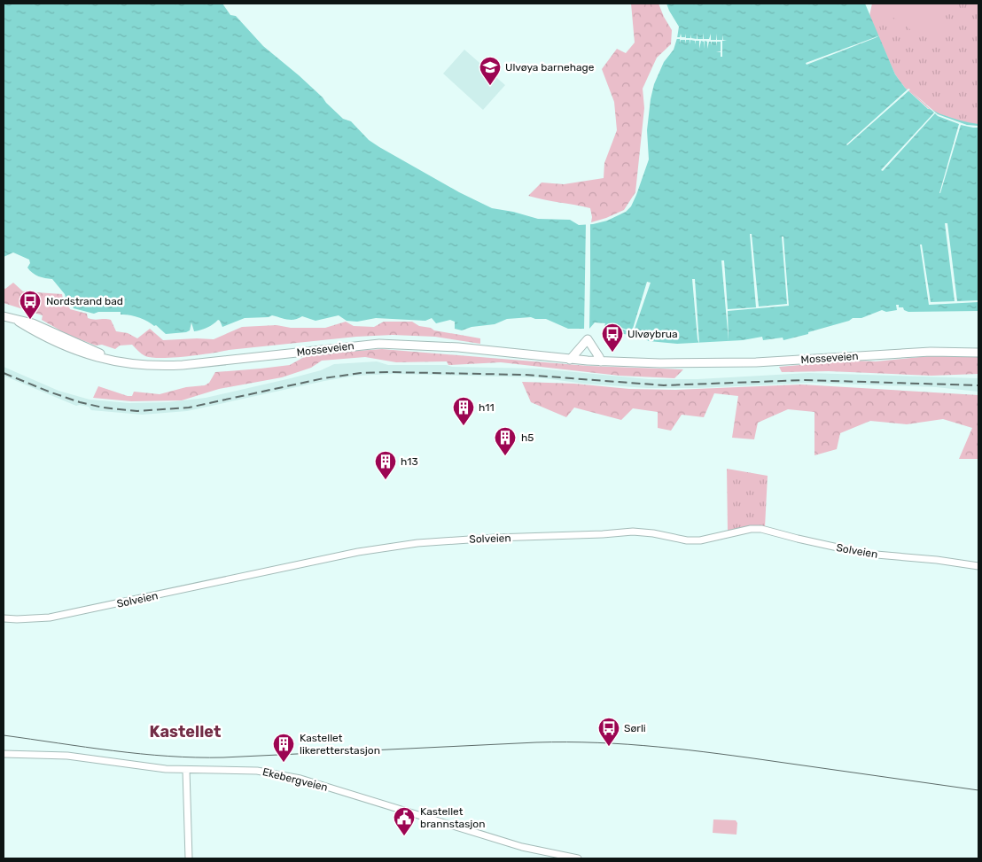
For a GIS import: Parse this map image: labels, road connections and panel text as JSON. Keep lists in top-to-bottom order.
{
  "streets": {
    "highway": ["Mosseveien"],
    "street": ["Solveien", "Ekebergveien"]
  },
  "districts": ["Kastellet"],
  "places": {
    "school or university": ["Ulvøya barnehage"],
    "bus stop": ["Nordstrand bad", "Ulvøybrua", "Sørli"],
    "building": [
      "h11",
      "h5",
      "h13",
      "Kastellet likeretterstasjon"
    ],
    "public building": ["Kastellet brannstasjon"]
  }
}
